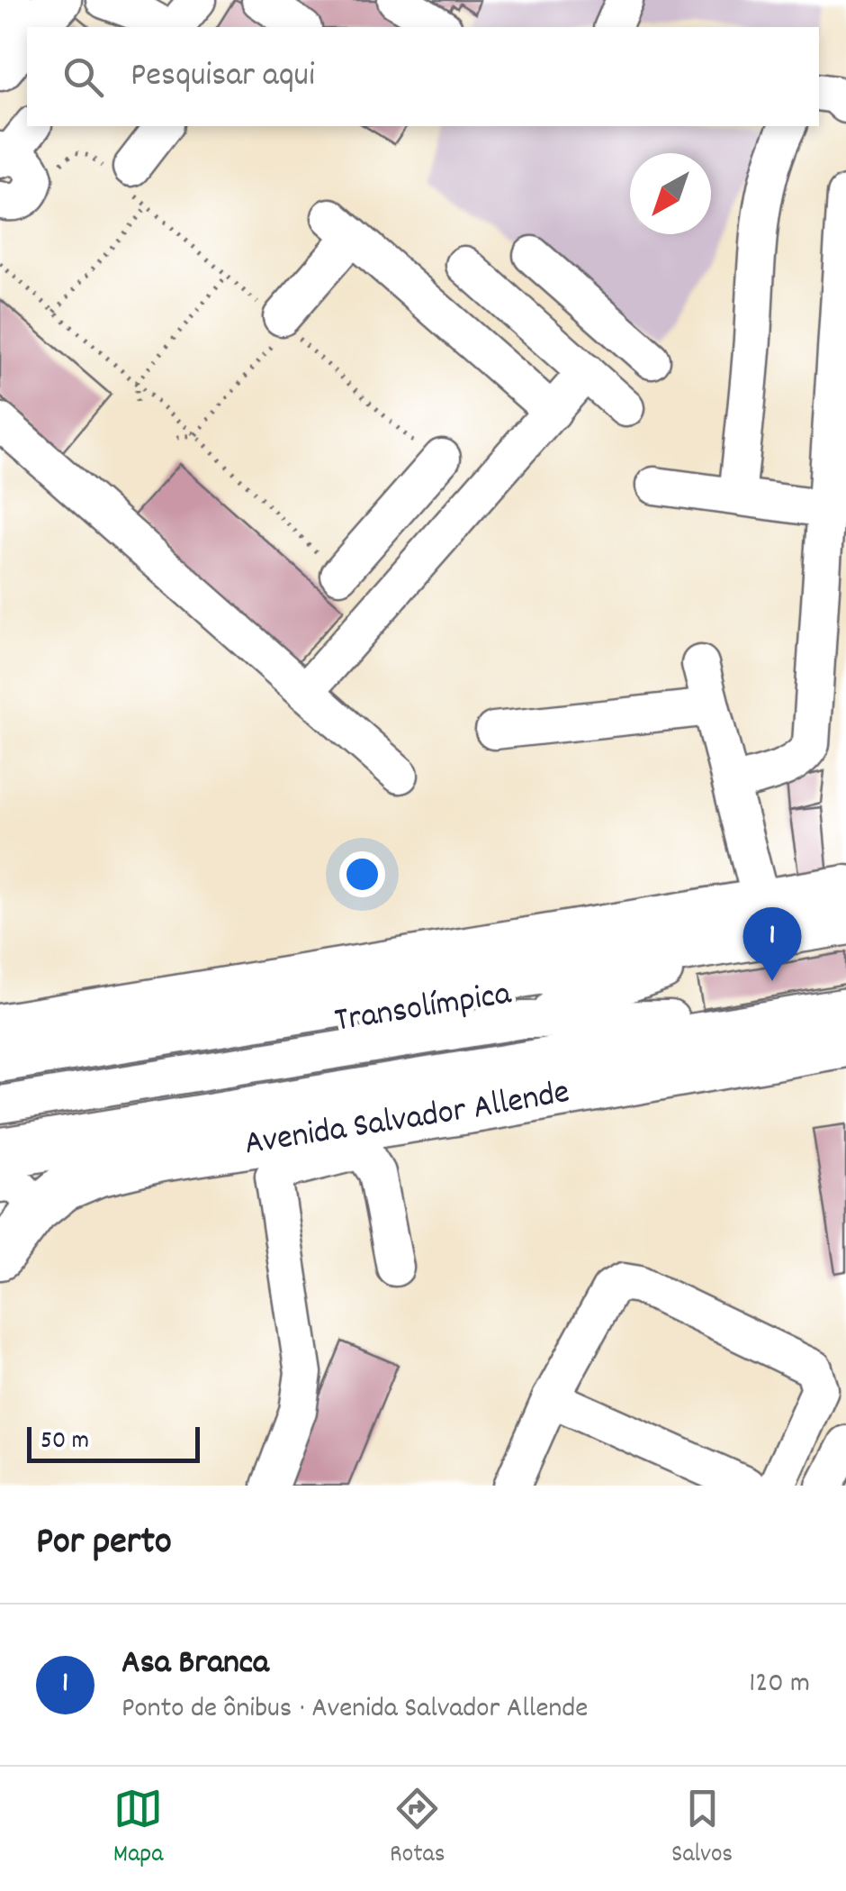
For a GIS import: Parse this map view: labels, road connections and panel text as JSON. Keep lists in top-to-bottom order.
{
  "streets": {
    "highway": ["Avenida Salvador Allende"],
    "street": ["Transolímpica"]
  },
  "scale_bar": "50 m",
  "north": "bottom left",
  "page": {
    "search": "Pesquisar aqui",
    "pins": "1",
    "scale": "50 m",
    "heading": "Por perto",
    "list": [
      {
        "mark": "1",
        "name": "Asa Branca",
        "note": "Ponto de ônibus · Avenida Salvador Allende",
        "value": "120 m"
      }
    ],
    "nav": ["Mapa", "Rotas", "Salvos"]
  }
}
